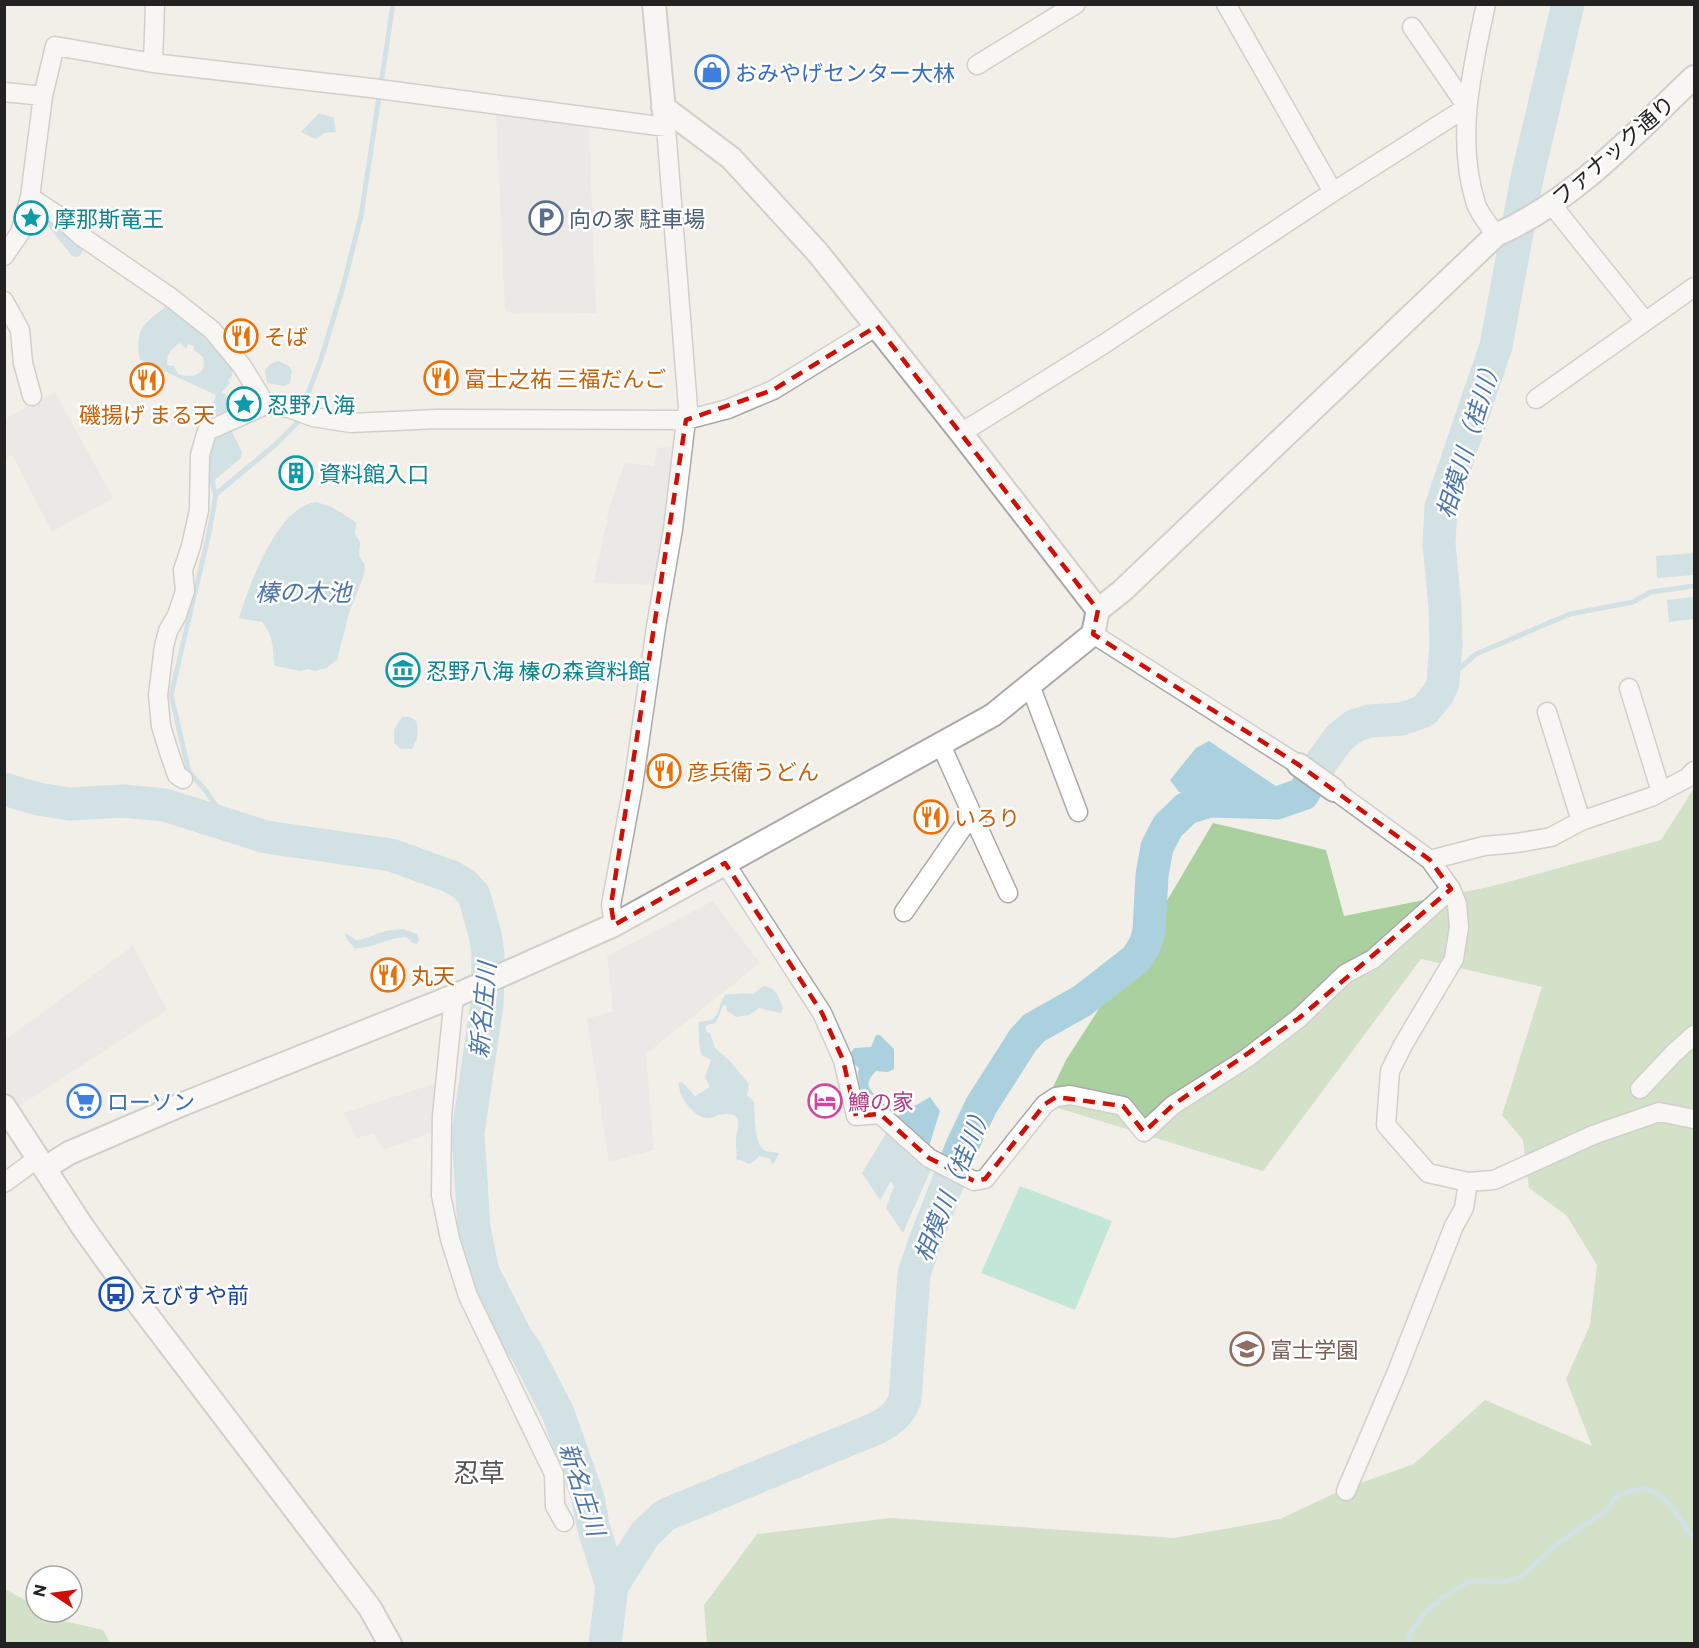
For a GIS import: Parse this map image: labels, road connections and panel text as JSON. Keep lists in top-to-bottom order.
{
  "streets": {
    "street": ["ファナック通り"]
  },
  "districts": ["忍草"],
  "water": ["相模川（桂川）", "榛の木池", "新名庄川"],
  "places": {
    "shop": ["おみやげセンター大林"],
    "place": ["摩那斯竜王", "忍野八海"],
    "parking": ["向の家 駐車場"],
    "restaurant": [
      "そば",
      "富士之祐 三福だんご",
      "磯揚げ まる天",
      "彦兵衛うどん",
      "いろり",
      "丸天"
    ],
    "building": ["資料館入口"],
    "museum": ["忍野八海 榛の森資料館"],
    "supermarket": ["ローソン"],
    "hotel": ["鱒の家"],
    "bus stop": ["えびすや前"],
    "school or university": ["富士学園"]
  },
  "north": "left"
}
